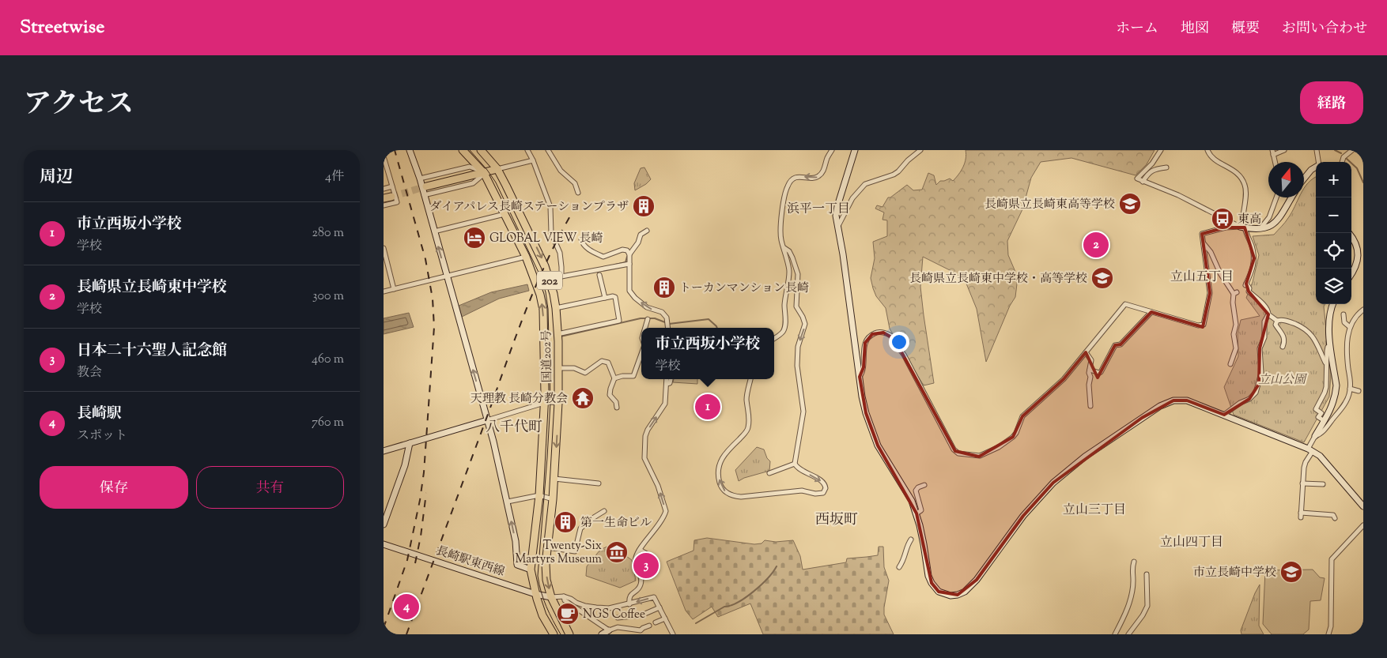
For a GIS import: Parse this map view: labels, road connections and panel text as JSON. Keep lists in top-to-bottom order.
{
  "streets": {
    "highway": ["202", "国道202号"],
    "street": ["長崎駅東西線"]
  },
  "crossings": [
    ["国道202号", "長崎駅東西線"]
  ],
  "districts": [
    "浜平一丁目",
    "立山五丁目",
    "八千代町",
    "立山三丁目",
    "西坂町",
    "立山四丁目"
  ],
  "parks": ["立山公園"],
  "places": {
    "school or university": ["長崎県立長崎東高等学校", "長崎県立長崎東中学校・高等学校", "市立長崎中学校"],
    "building": ["ダイアパレス長崎ステーションプラザ", "トーカンマンション長崎", "第一生命ビル"],
    "bus stop": ["東高"],
    "hotel": ["GLOBAL VIEW 長崎"],
    "temple": ["天理教 長崎分教会"],
    "museum": ["Twenty-Six Martyrs Museum"],
    "cafe": ["NGS Coffee"]
  },
  "north": "top",
  "page": {
    "header": "Streetwise",
    "nav": [
      "ホーム",
      "地図",
      "概要",
      "お問い合わせ"
    ],
    "title": "アクセス",
    "buttons": [
      "経路",
      ["保存", "共有"]
    ],
    "heading": ["周辺", "4件"],
    "map_buttons": ["+", "−"],
    "list": [
      {
        "mark": "1",
        "name": "市立西坂小学校",
        "note": "学校",
        "value": "280 m"
      },
      {
        "mark": "2",
        "name": "長崎県立長崎東中学校",
        "note": "学校",
        "value": "300 m"
      },
      {
        "mark": "3",
        "name": "日本二十六聖人記念館",
        "note": "教会",
        "value": "460 m"
      },
      {
        "mark": "4",
        "name": "長崎駅",
        "note": "スポット",
        "value": "760 m"
      }
    ],
    "pins": [
      "2",
      "1",
      "3",
      "4"
    ],
    "popup": ["市立西坂小学校", "学校"]
  }
}
